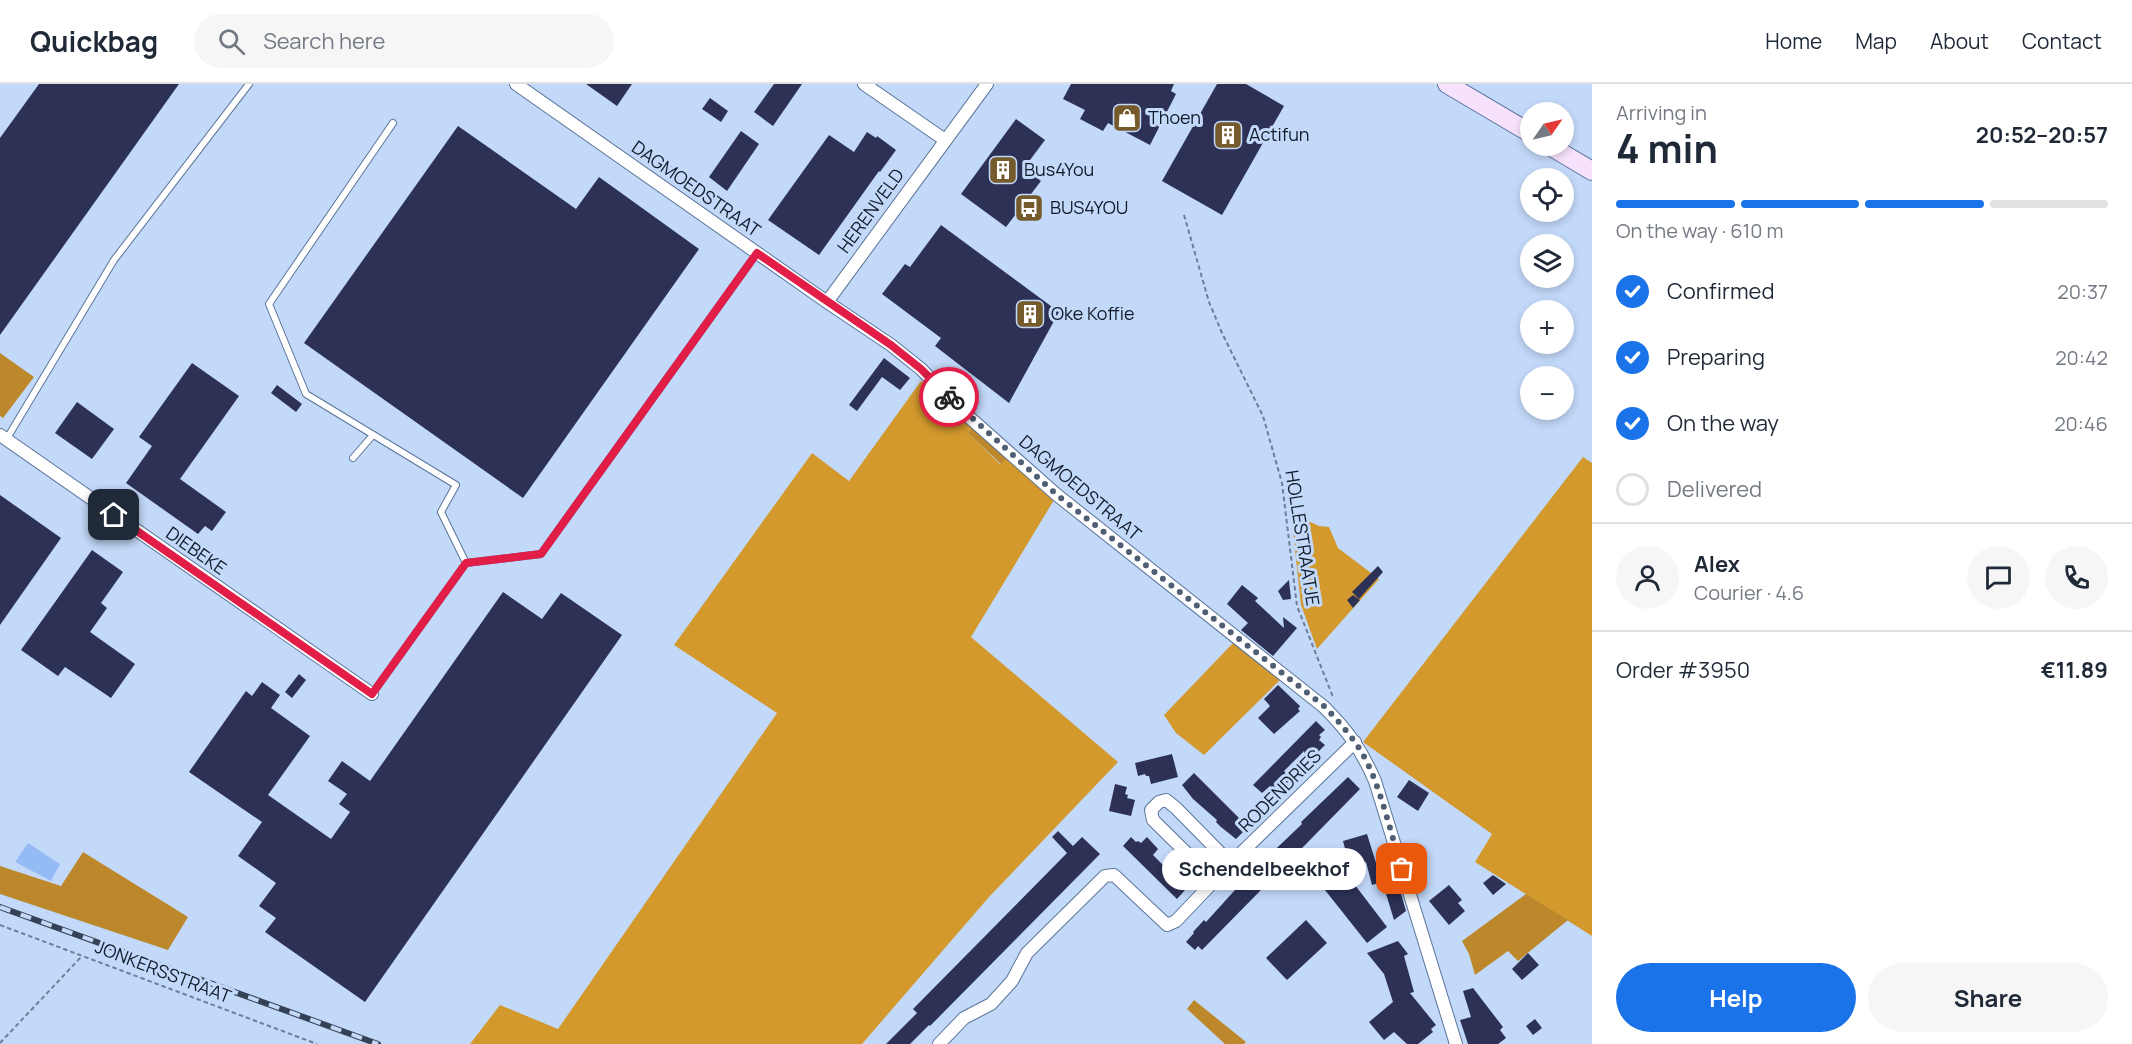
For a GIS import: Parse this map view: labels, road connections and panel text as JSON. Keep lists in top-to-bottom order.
{
  "streets": {
    "street": [
      "DAGMOEDSTRAAT",
      "HERENVELD",
      "DIEBEKE",
      "RODENDRIES"
    ],
    "path": ["HOLLESTRAATJE", "JONKERSSTRAAT"]
  },
  "crossings": [
    ["DAGMOEDSTRAAT", "HERENVELD"],
    ["DAGMOEDSTRAAT", "RODENDRIES"]
  ],
  "places": {
    "shop": ["Thoen"],
    "building": ["Actifun", "Bus4You", "Oke Koffie"],
    "bus stop": ["BUS4YOU"],
    "other": ["Schendelbeekhof"]
  },
  "north": "top right",
  "page": {
    "header": "Quickbag",
    "search": "Search here",
    "nav": [
      "Home",
      "Map",
      "About",
      "Contact"
    ],
    "heading": ["4 min", "Arriving in", "20:52–20:57"],
    "panel": [
      "Alex",
      "Courier · 4.6",
      "Order #3950",
      "€11.89"
    ],
    "map_buttons": ["+", "−"],
    "bar": "On the way · 610 m",
    "list": [
      ["Confirmed", "20:37"],
      ["Preparing", "20:42"],
      ["On the way", "20:46"],
      "Delivered"
    ],
    "bubble": "Schendelbeekhof",
    "buttons": ["Help", "Share"]
  }
}
